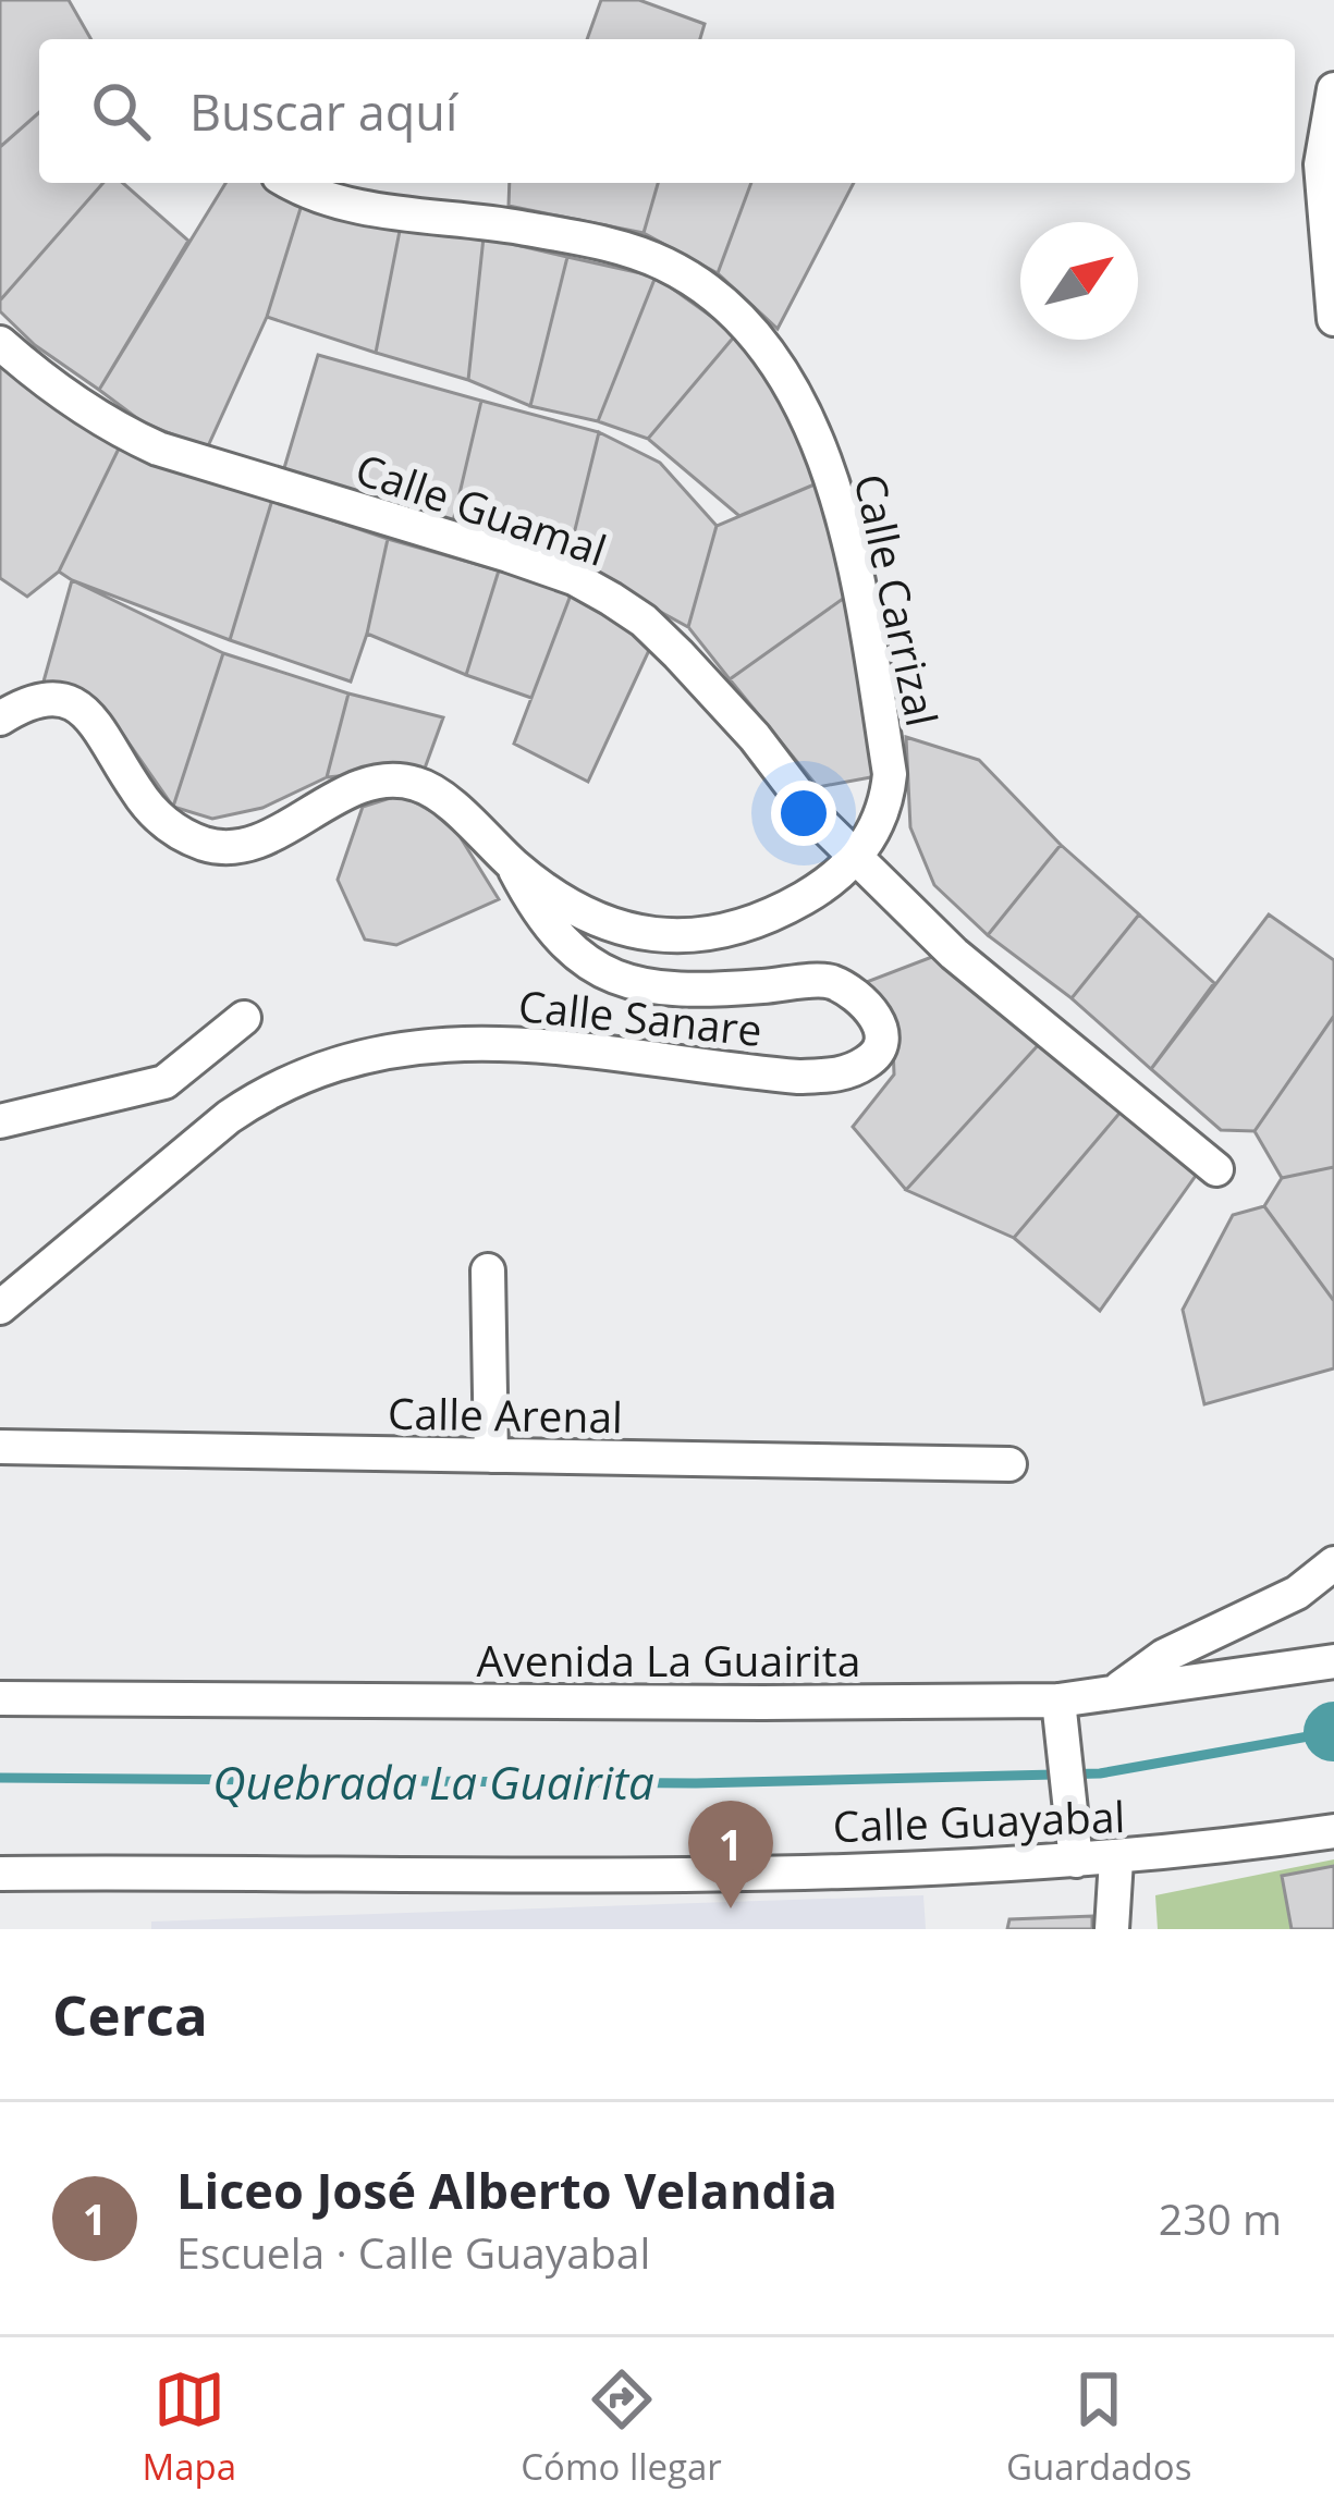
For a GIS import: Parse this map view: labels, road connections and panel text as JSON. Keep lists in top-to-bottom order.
{
  "streets": {
    "street": [
      "Calle Guamal",
      "Calle Carrizal",
      "Calle Sanare",
      "Calle Arenal",
      "Avenida La Guairita",
      "Calle Guayabal"
    ]
  },
  "crossings": [
    ["Calle Guamal", "Calle Carrizal"],
    ["Calle Carrizal", "Calle Sanare"]
  ],
  "water": ["Quebrada La Guairita"],
  "north": "top right",
  "page": {
    "search": "Buscar aquí",
    "pins": "1",
    "heading": "Cerca",
    "list": [
      {
        "mark": "1",
        "name": "Liceo José Alberto Velandia",
        "note": "Escuela · Calle Guayabal",
        "value": "230 m"
      }
    ],
    "nav": ["Mapa", "Cómo llegar", "Guardados"]
  }
}
